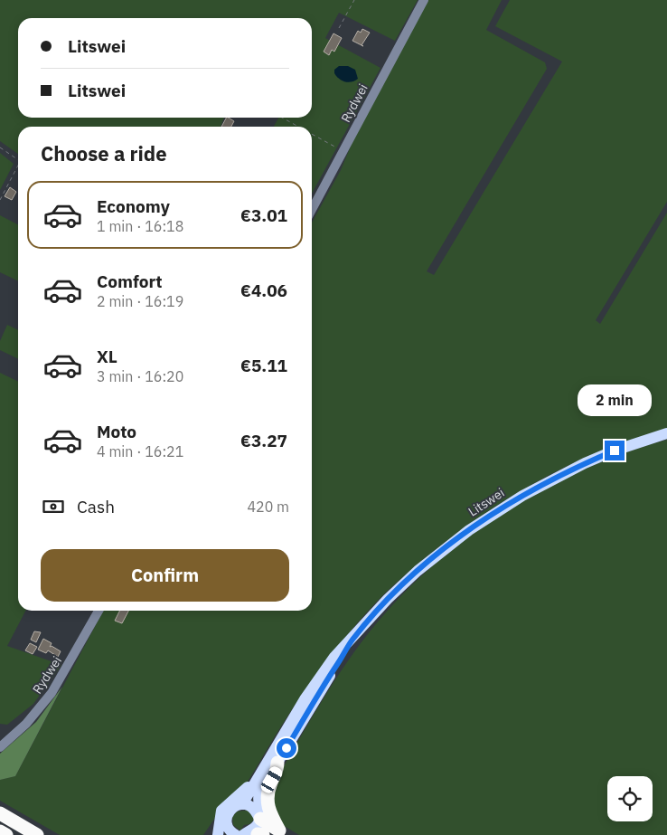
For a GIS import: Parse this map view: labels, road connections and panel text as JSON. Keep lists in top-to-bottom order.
{
  "streets": {
    "main road": ["Litswei"],
    "street": ["Rydwei"]
  },
  "page": {
    "banner": ["Litswei", "Litswei"],
    "heading": "Choose a ride",
    "list": [
      {
        "name": "Economy",
        "note": "1 min · 16:18",
        "value": "€3.01"
      },
      {
        "name": "Comfort",
        "note": "2 min · 16:19",
        "value": "€4.06"
      },
      {
        "name": "XL",
        "note": "3 min · 16:20",
        "value": "€5.11"
      },
      {
        "name": "Moto",
        "note": "4 min · 16:21",
        "value": "€3.27"
      }
    ],
    "bubble": "2 min",
    "pay": ["Cash", "420 m"],
    "buttons": "Confirm"
  }
}
